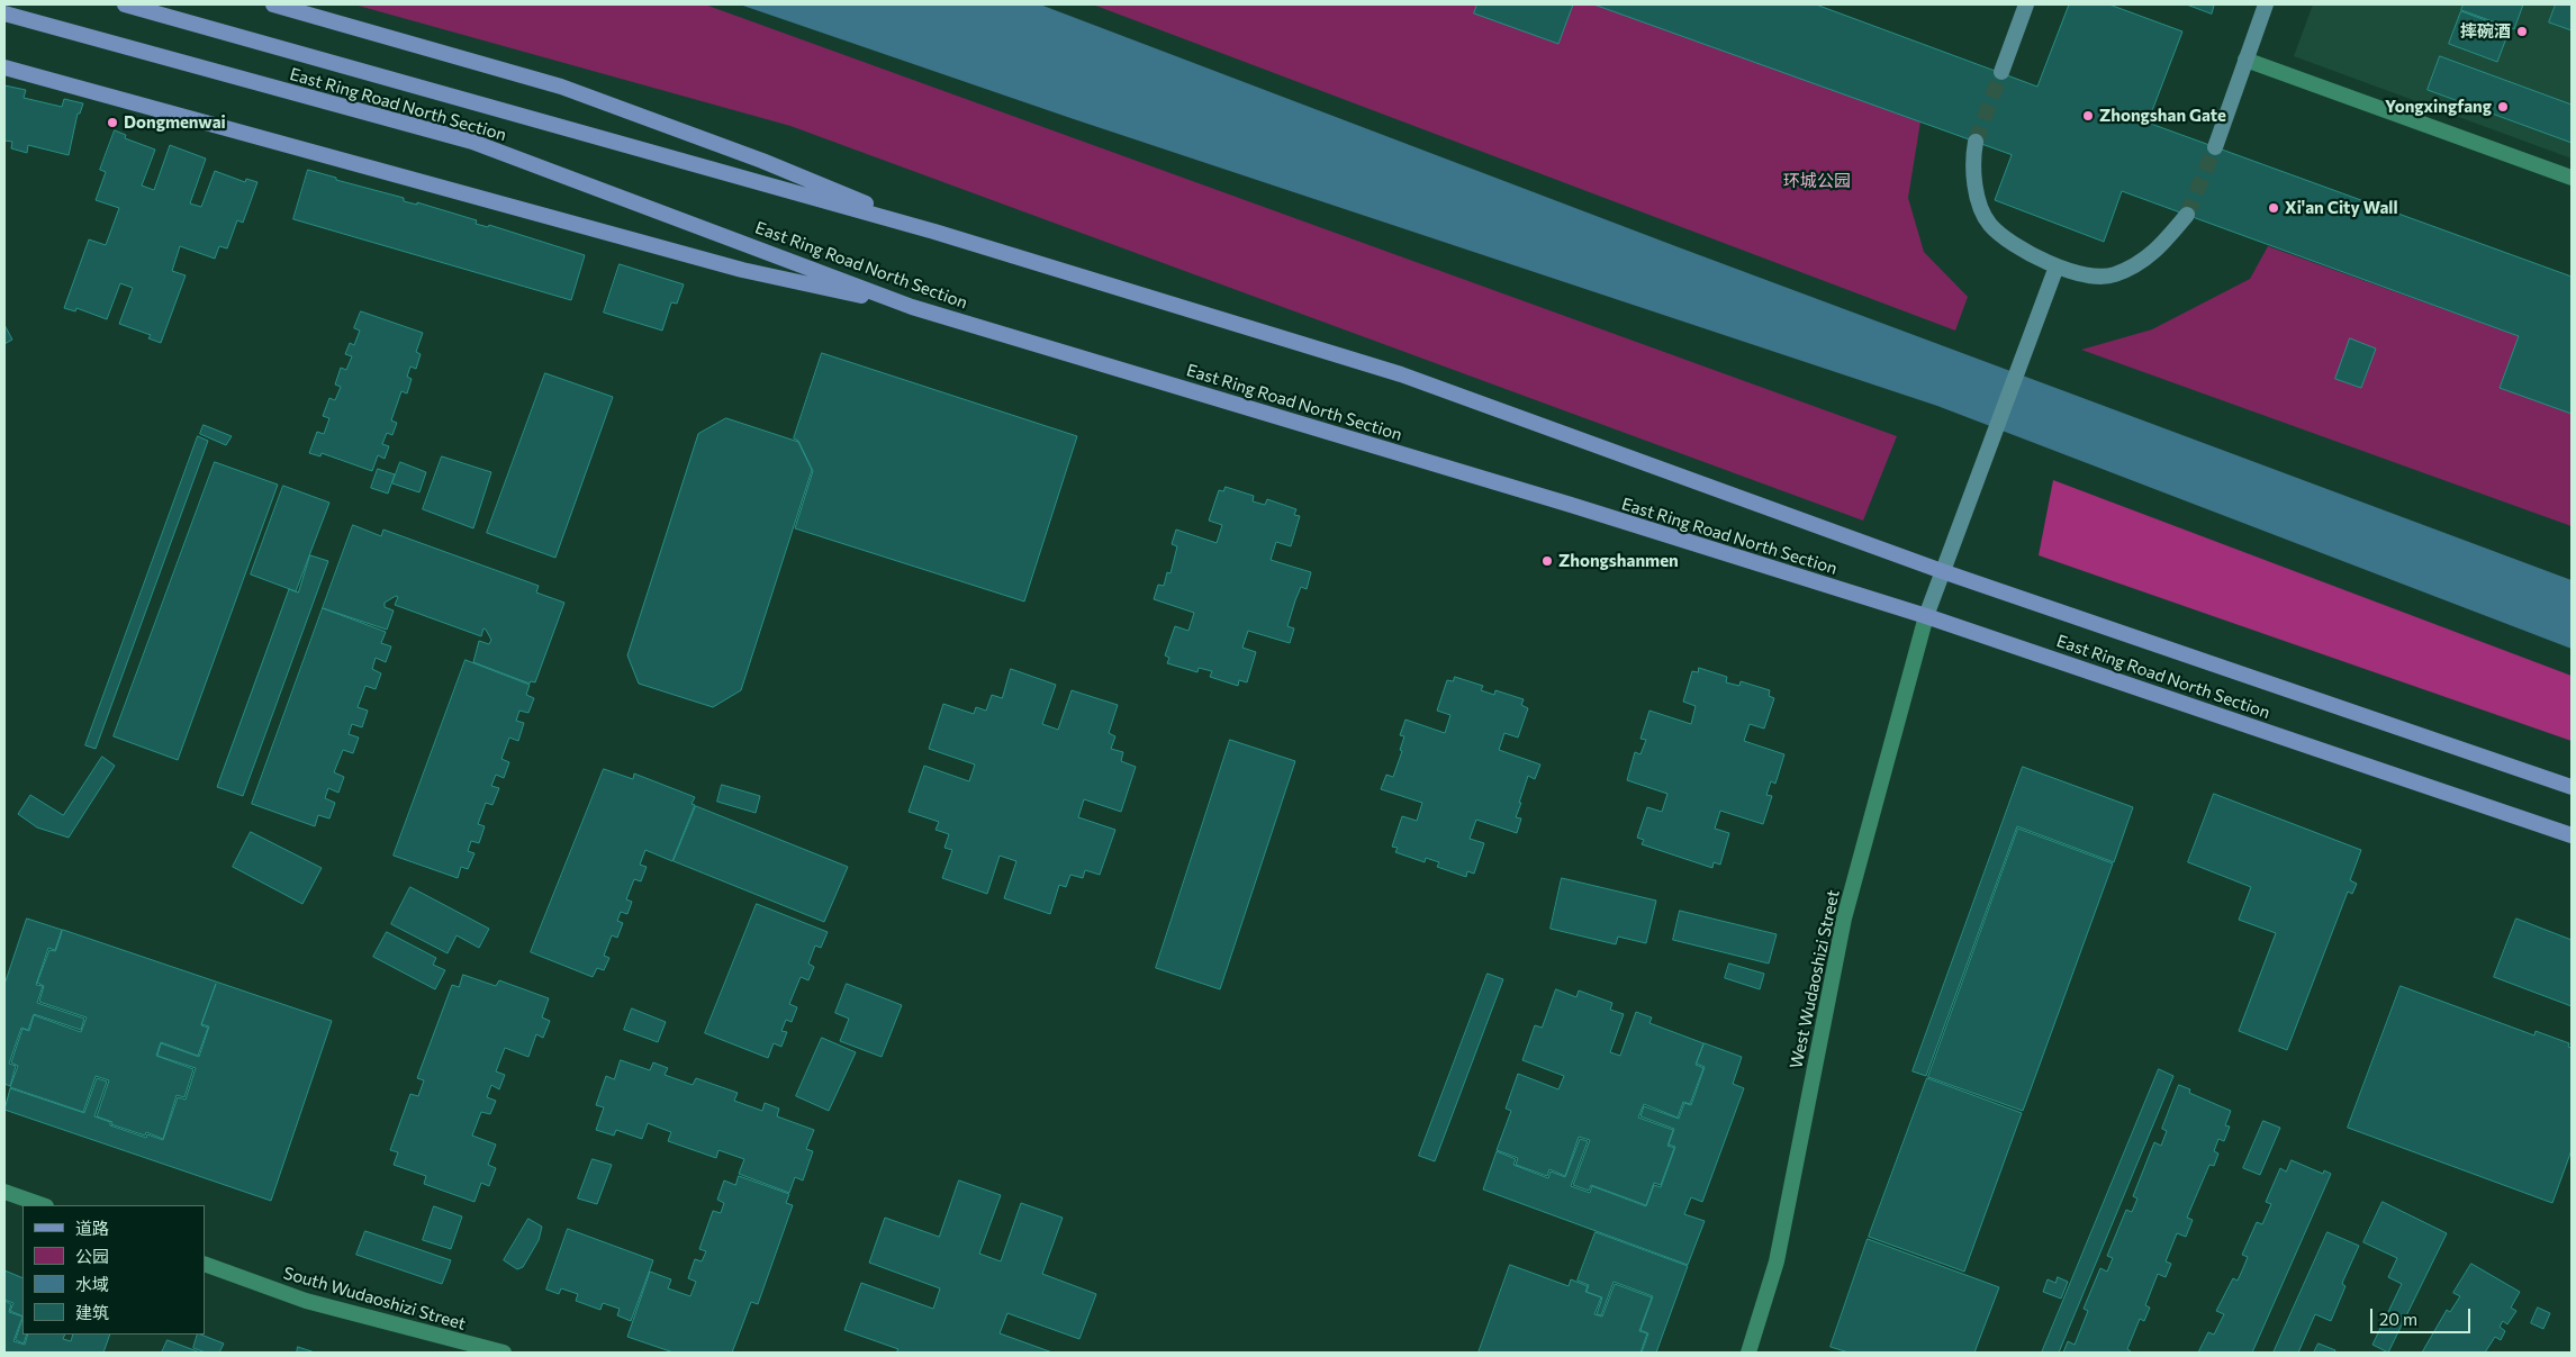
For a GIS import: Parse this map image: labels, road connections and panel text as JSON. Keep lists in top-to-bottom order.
{
  "streets": {
    "main road": ["East Ring Road North Section"],
    "street": ["West Wudaoshizi Street", "South Wudaoshizi Street"]
  },
  "crossings": [
    ["East Ring Road North Section", "West Wudaoshizi Street"]
  ],
  "parks": ["环城公园"],
  "places": [
    "摔碗酒",
    "Yongxingfang",
    "Zhongshan Gate",
    "Dongmenwai",
    "Xi'an City Wall",
    "Zhongshanmen"
  ],
  "legend": [
    "道路",
    "公园",
    "水域",
    "建筑"
  ],
  "scale_bar": "20 m"
}
